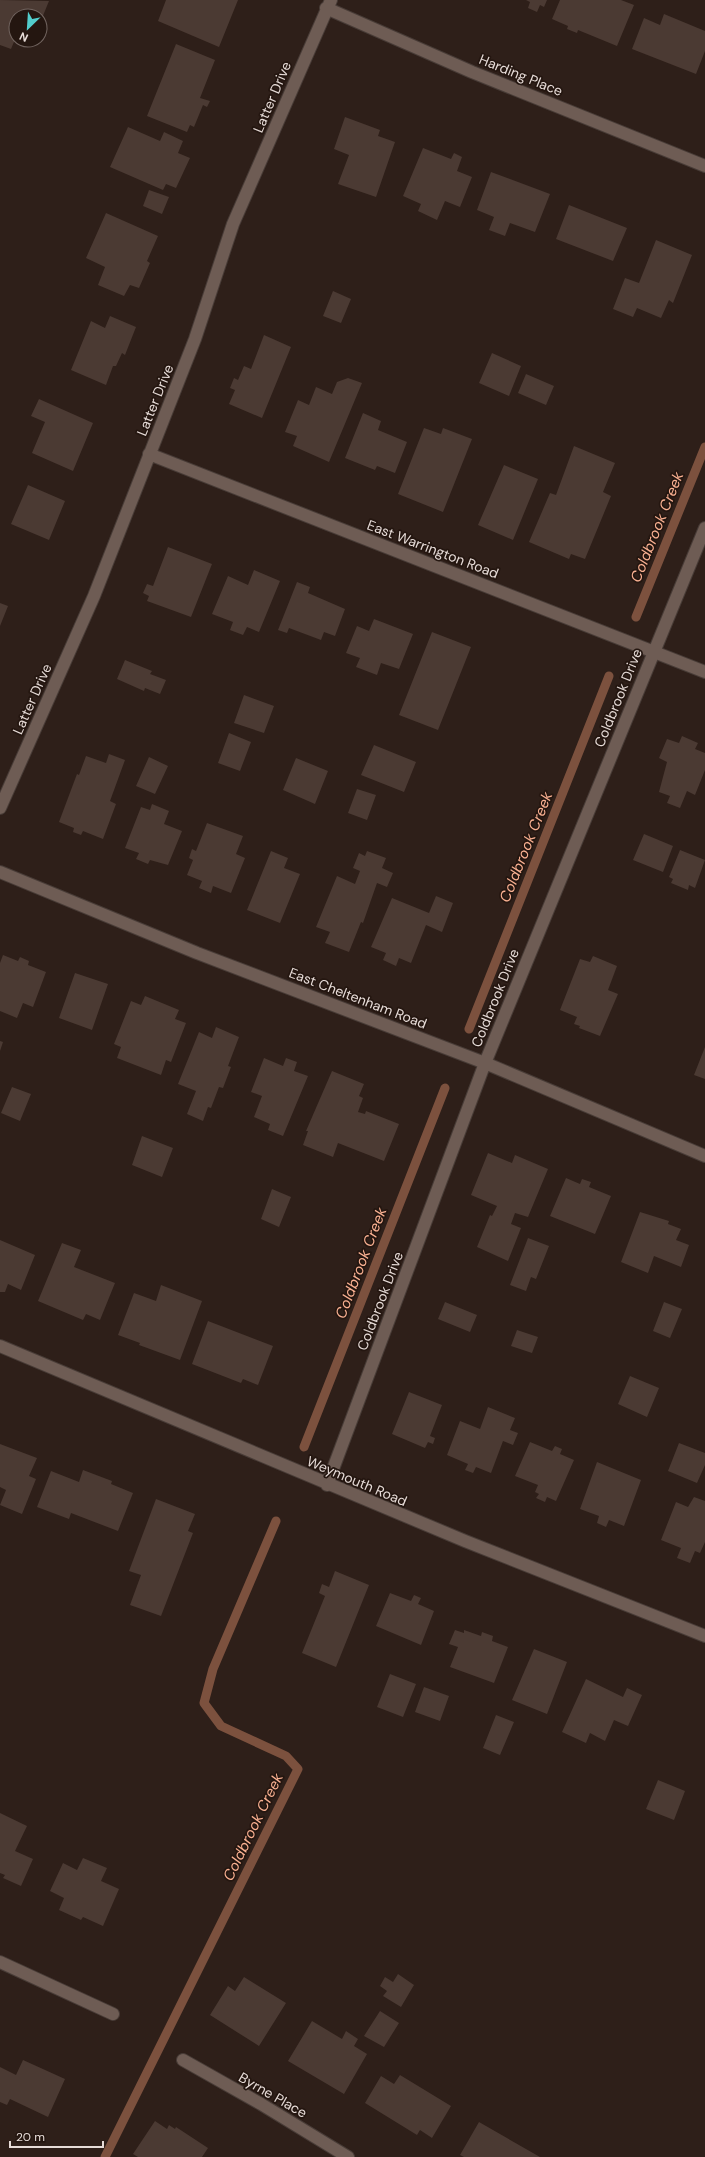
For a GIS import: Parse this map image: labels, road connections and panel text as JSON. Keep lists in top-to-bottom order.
{
  "streets": {
    "street": [
      "Harding Place",
      "Latter Drive",
      "East Warrington Road",
      "Coldbrook Drive",
      "East Cheltenham Road",
      "Weymouth Road",
      "Byrne Place"
    ]
  },
  "crossings": [
    ["Harding Place", "Latter Drive"],
    ["Latter Drive", "East Warrington Road"],
    ["East Warrington Road", "Coldbrook Drive"],
    ["Coldbrook Drive", "East Cheltenham Road"],
    ["Coldbrook Drive", "Weymouth Road"]
  ],
  "water": ["Coldbrook Creek"],
  "scale_bar": "20 m",
  "north": "bottom left"
}
